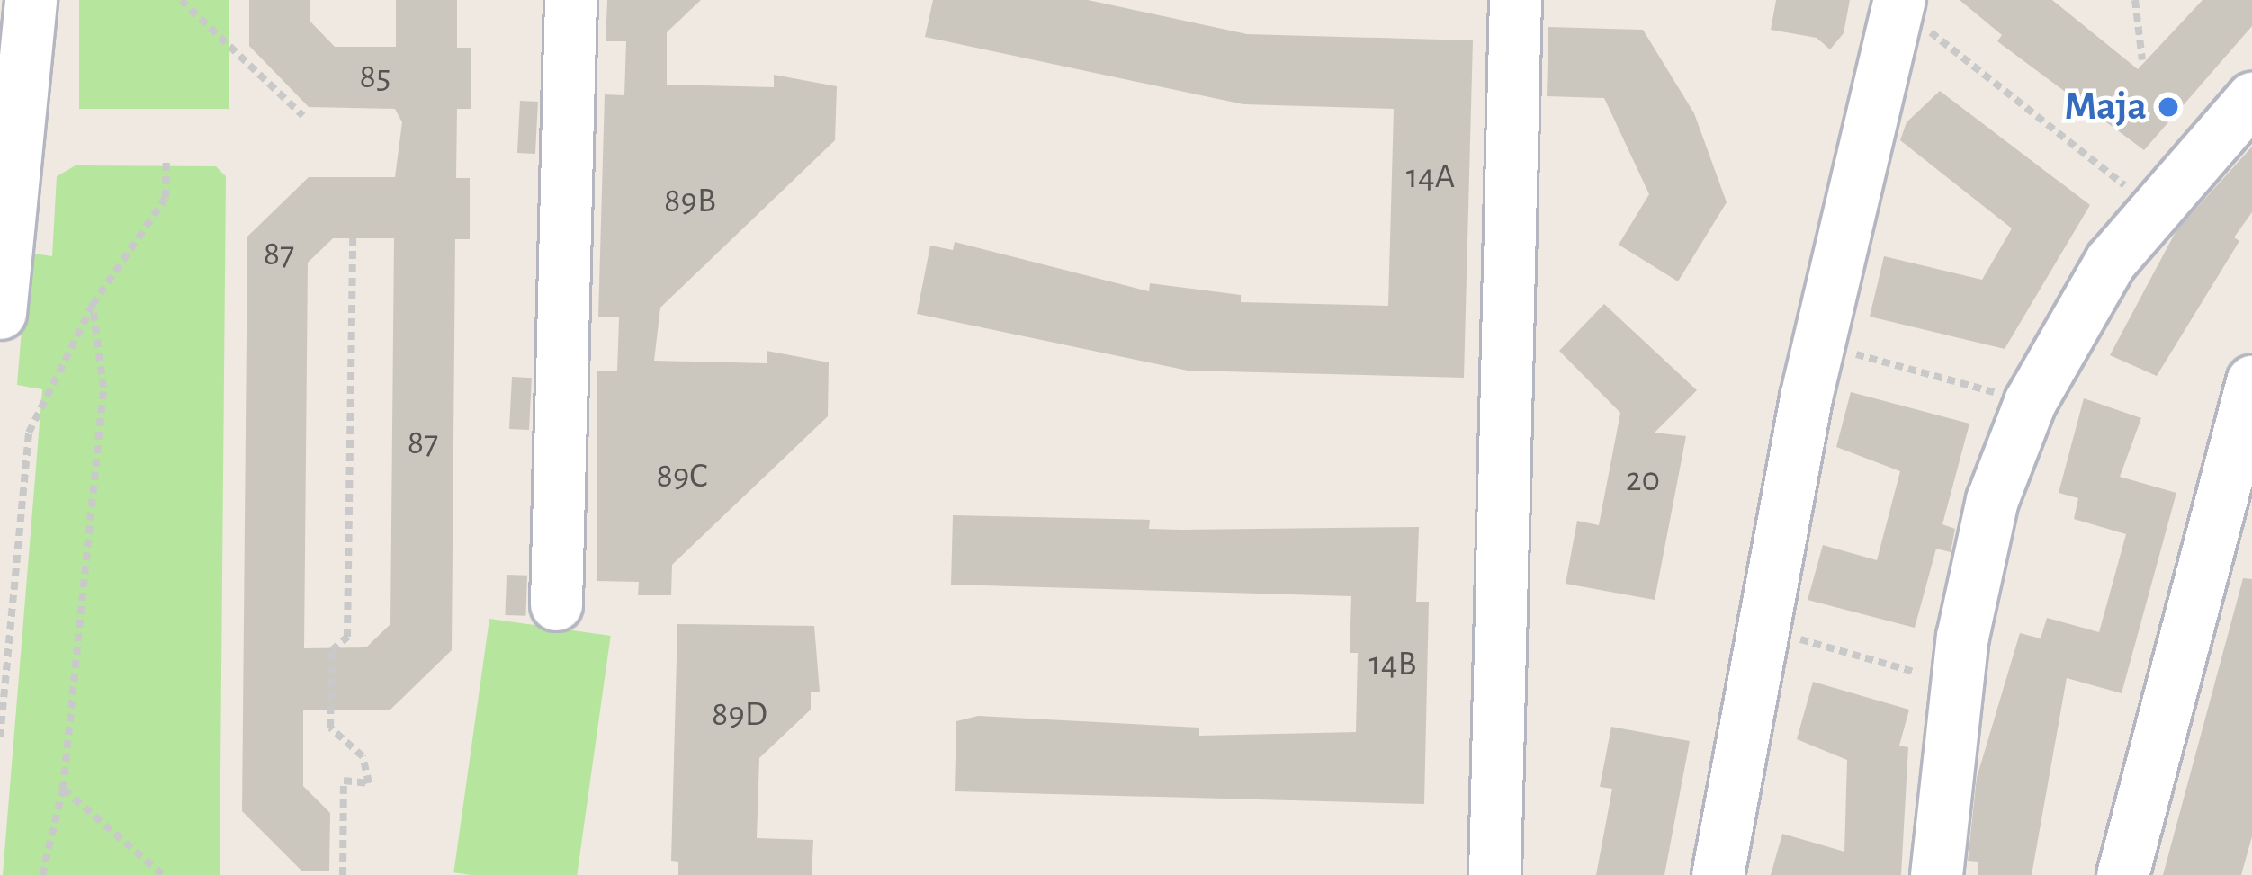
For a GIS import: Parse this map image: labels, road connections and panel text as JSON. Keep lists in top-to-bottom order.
{
  "places": ["Maja"],
  "house_numbers": [
    "85",
    "14A",
    "89B",
    "87",
    "87",
    "89C",
    "20",
    "14B",
    "89D"
  ]
}
